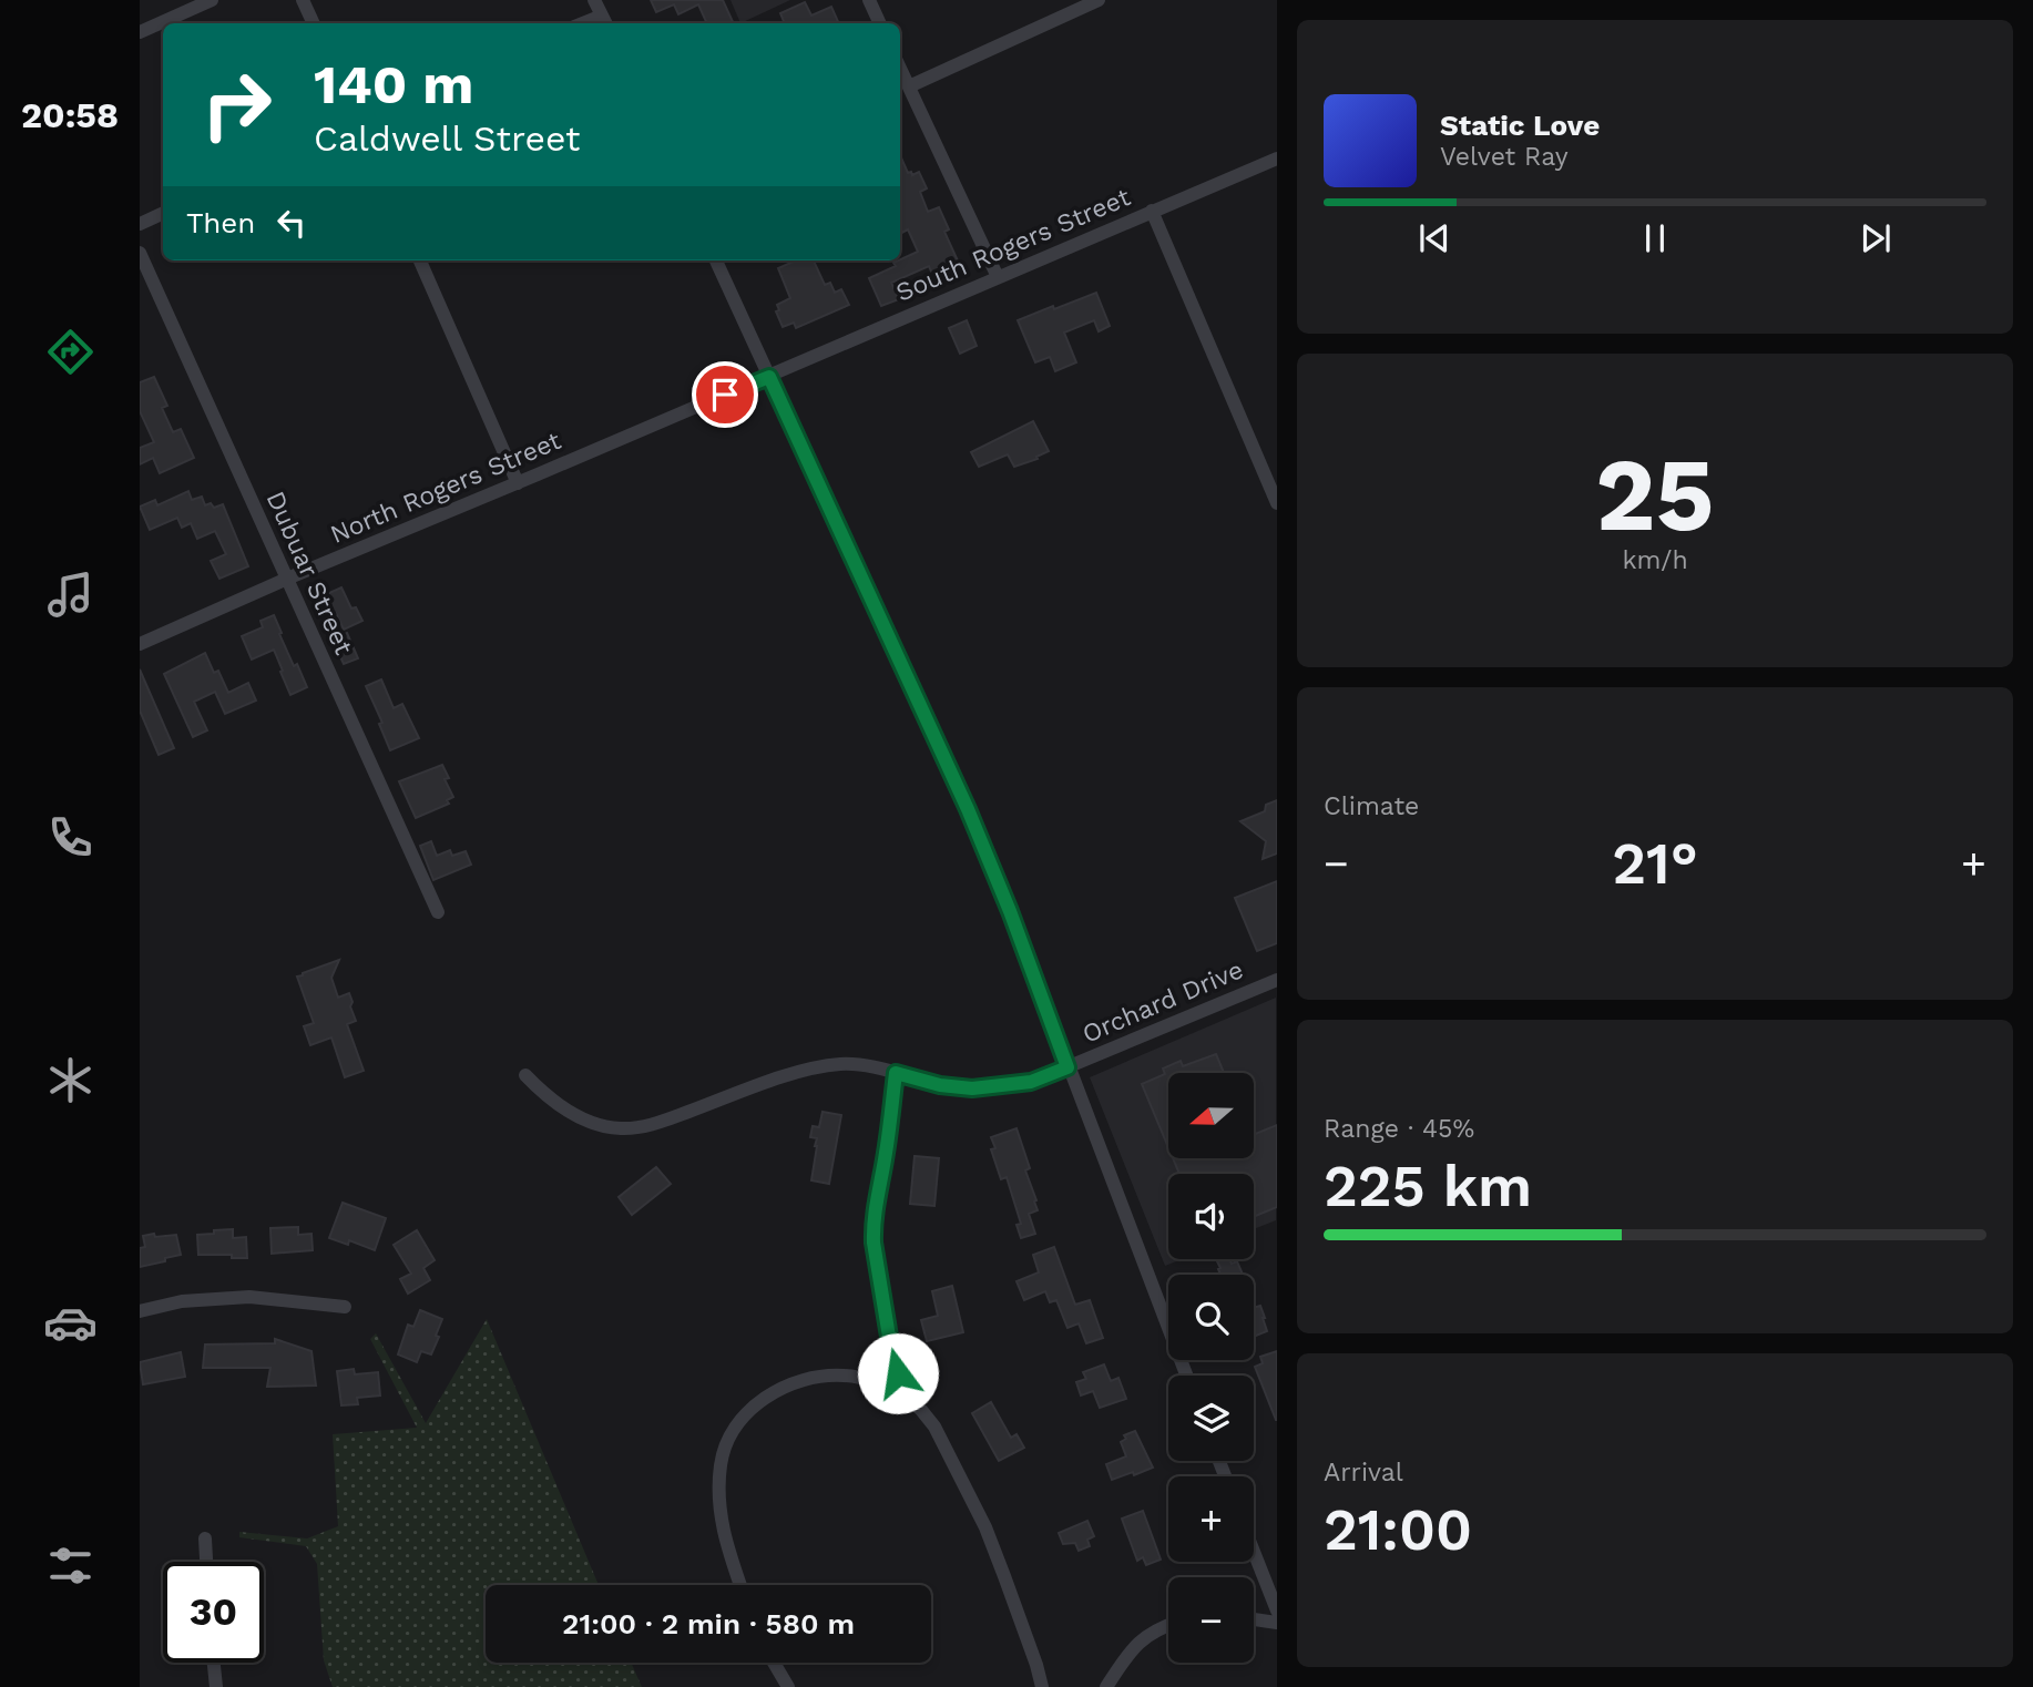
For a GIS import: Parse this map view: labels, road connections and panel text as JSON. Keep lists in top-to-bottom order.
{
  "streets": {
    "street": [
      "South Rogers Street",
      "North Rogers Street",
      "Dubuar Street",
      "Orchard Drive"
    ]
  },
  "crossings": [
    ["South Rogers Street", "North Rogers Street"],
    ["North Rogers Street", "Dubuar Street"]
  ],
  "north": "left",
  "page": {
    "tabs": "20:58",
    "turn": ["140 m", "Caldwell Street"],
    "song": ["Static Love", "Velvet Ray"],
    "then": "Then",
    "tile": [
      ["25", "km/h"],
      "Climate",
      ["Range · 45%", "225 km"],
      ["Arrival", "21:00"]
    ],
    "heat": ["−", "21°", "+"],
    "map_buttons": ["+", "−"],
    "limit": "30",
    "trip": "21:00 · 2 min · 580 m"
  }
}
